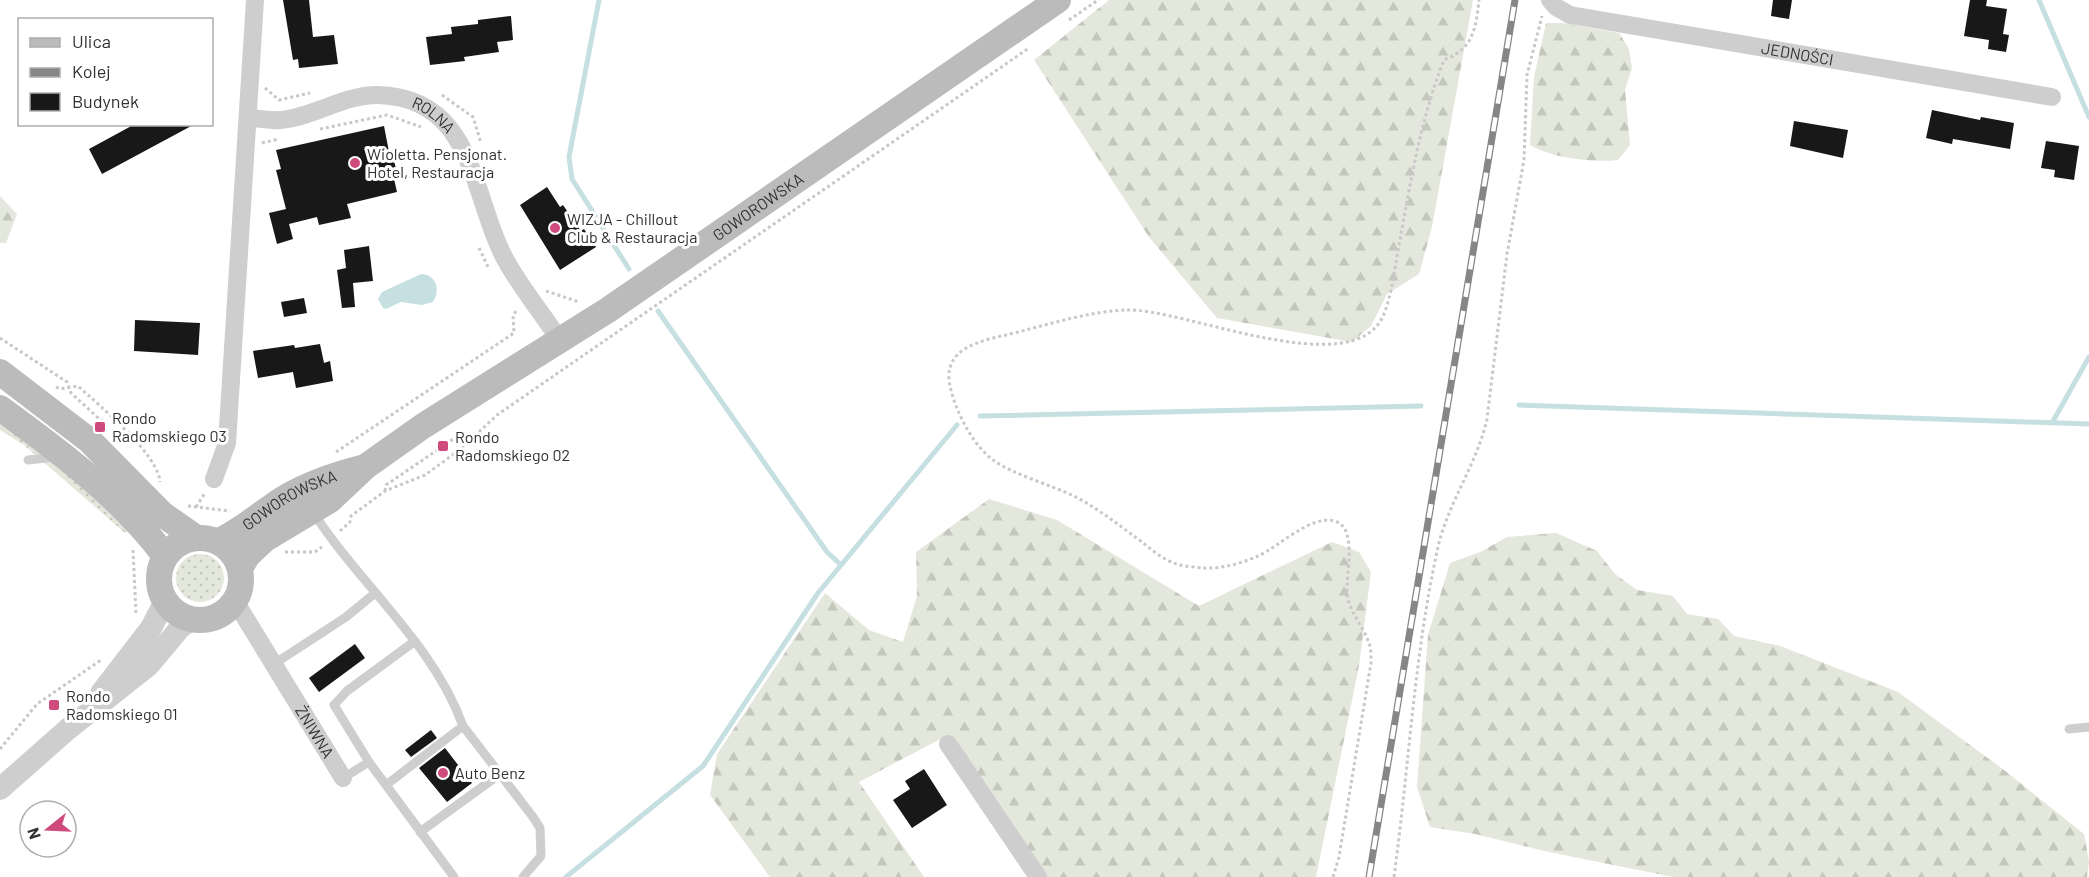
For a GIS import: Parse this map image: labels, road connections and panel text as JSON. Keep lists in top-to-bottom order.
{
  "streets": {
    "main road": ["GOWOROWSKA"],
    "street": ["JEDNOŚCI", "ROLNA", "ŻNIWNA"]
  },
  "crossings": [
    ["ROLNA", "GOWOROWSKA"],
    ["GOWOROWSKA", "ŻNIWNA"]
  ],
  "places": {
    "other": ["Wioletta. Pensjonat. Hotel, Restauracja", "WIZJA - Chillout Club & Restauracja", "Auto Benz"],
    "transit": ["Rondo Radomskiego 03", "Rondo Radomskiego 02", "Rondo Radomskiego 01"]
  },
  "legend": ["Ulica", "Kolej", "Budynek"],
  "north": "left"
}
